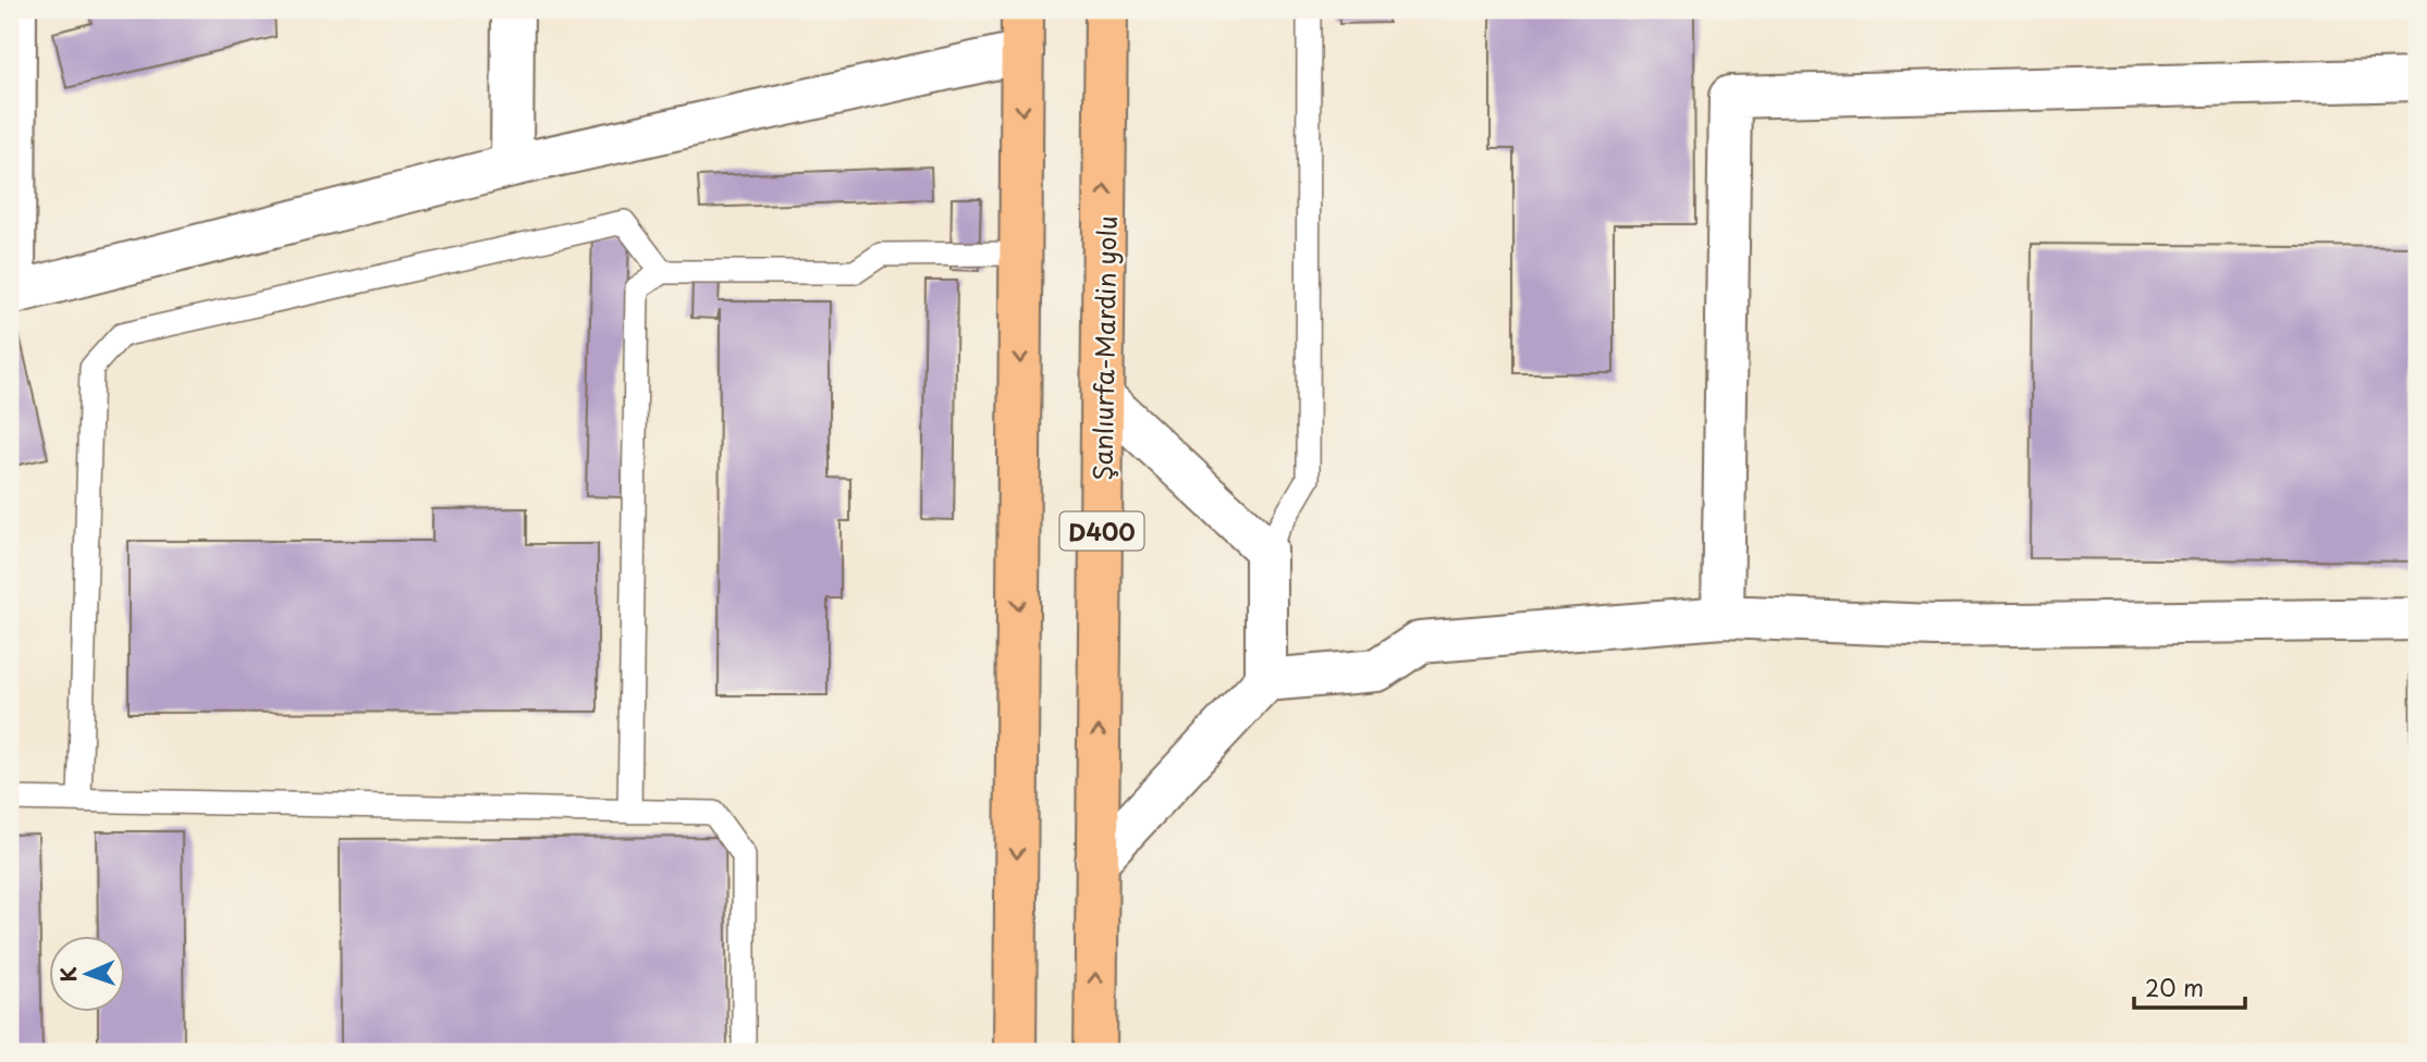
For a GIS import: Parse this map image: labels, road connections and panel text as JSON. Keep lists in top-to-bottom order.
{
  "streets": {
    "highway": ["Şanlıurfa-Mardin yolu", "D400"]
  },
  "scale_bar": "20 m",
  "north": "left"
}
